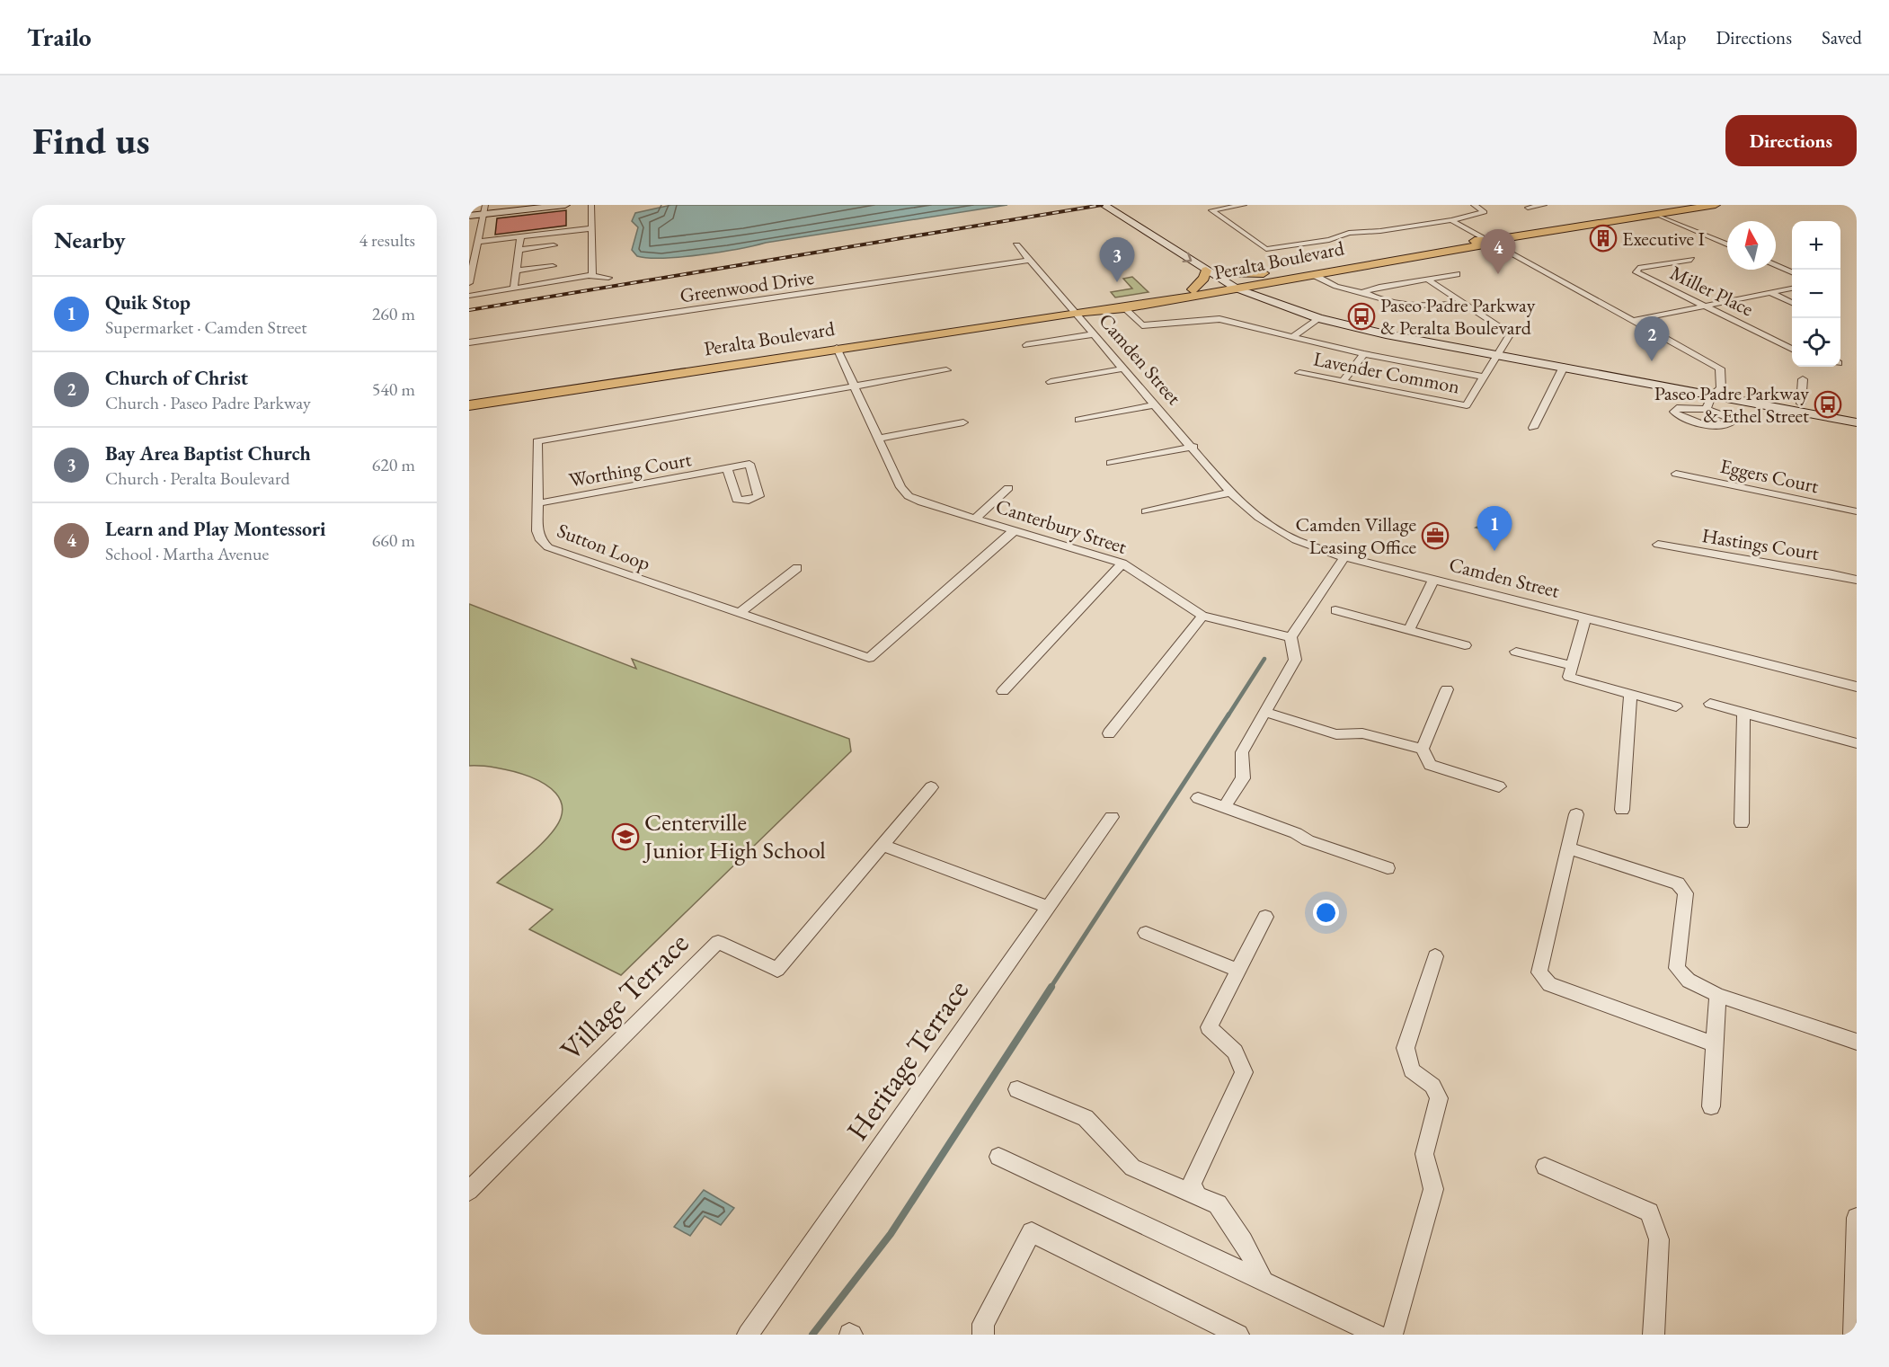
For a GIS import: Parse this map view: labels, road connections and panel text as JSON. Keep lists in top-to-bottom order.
{
  "streets": {
    "main road": ["Peralta Boulevard"],
    "street": [
      "Greenwood Drive",
      "Miller Place",
      "Camden Street",
      "Lavender Common",
      "Worthing Court",
      "Eggers Court",
      "Canterbury Street",
      "Hastings Court",
      "Sutton Loop",
      "Village Terrace",
      "Heritage Terrace"
    ]
  },
  "crossings": [
    ["Peralta Boulevard", "Camden Street"],
    ["Peralta Boulevard", "Canterbury Street"],
    ["Greenwood Drive", "Camden Street"],
    ["Worthing Court", "Sutton Loop"],
    ["Canterbury Street", "Sutton Loop"]
  ],
  "places": {
    "building": ["Executive I"],
    "bus stop": ["Paseo Padre Parkway & Peralta Boulevard", "Paseo Padre Parkway & Ethel Street"],
    "office": ["Camden Village Leasing Office"],
    "school or university": ["Centerville Junior High School"]
  },
  "north": "top",
  "page": {
    "header": "Trailo",
    "nav": ["Map", "Directions", "Saved"],
    "buttons": "Directions",
    "title": "Find us",
    "heading": ["Nearby", "4 results"],
    "map_buttons": ["+", "−"],
    "pins": [
      "4",
      "3",
      "2",
      "1"
    ],
    "list": [
      {
        "mark": "1",
        "name": "Quik Stop",
        "note": "Supermarket · Camden Street",
        "value": "260 m"
      },
      {
        "mark": "2",
        "name": "Church of Christ",
        "note": "Church · Paseo Padre Parkway",
        "value": "540 m"
      },
      {
        "mark": "3",
        "name": "Bay Area Baptist Church",
        "note": "Church · Peralta Boulevard",
        "value": "620 m"
      },
      {
        "mark": "4",
        "name": "Learn and Play Montessori",
        "note": "School · Martha Avenue",
        "value": "660 m"
      }
    ]
  }
}
